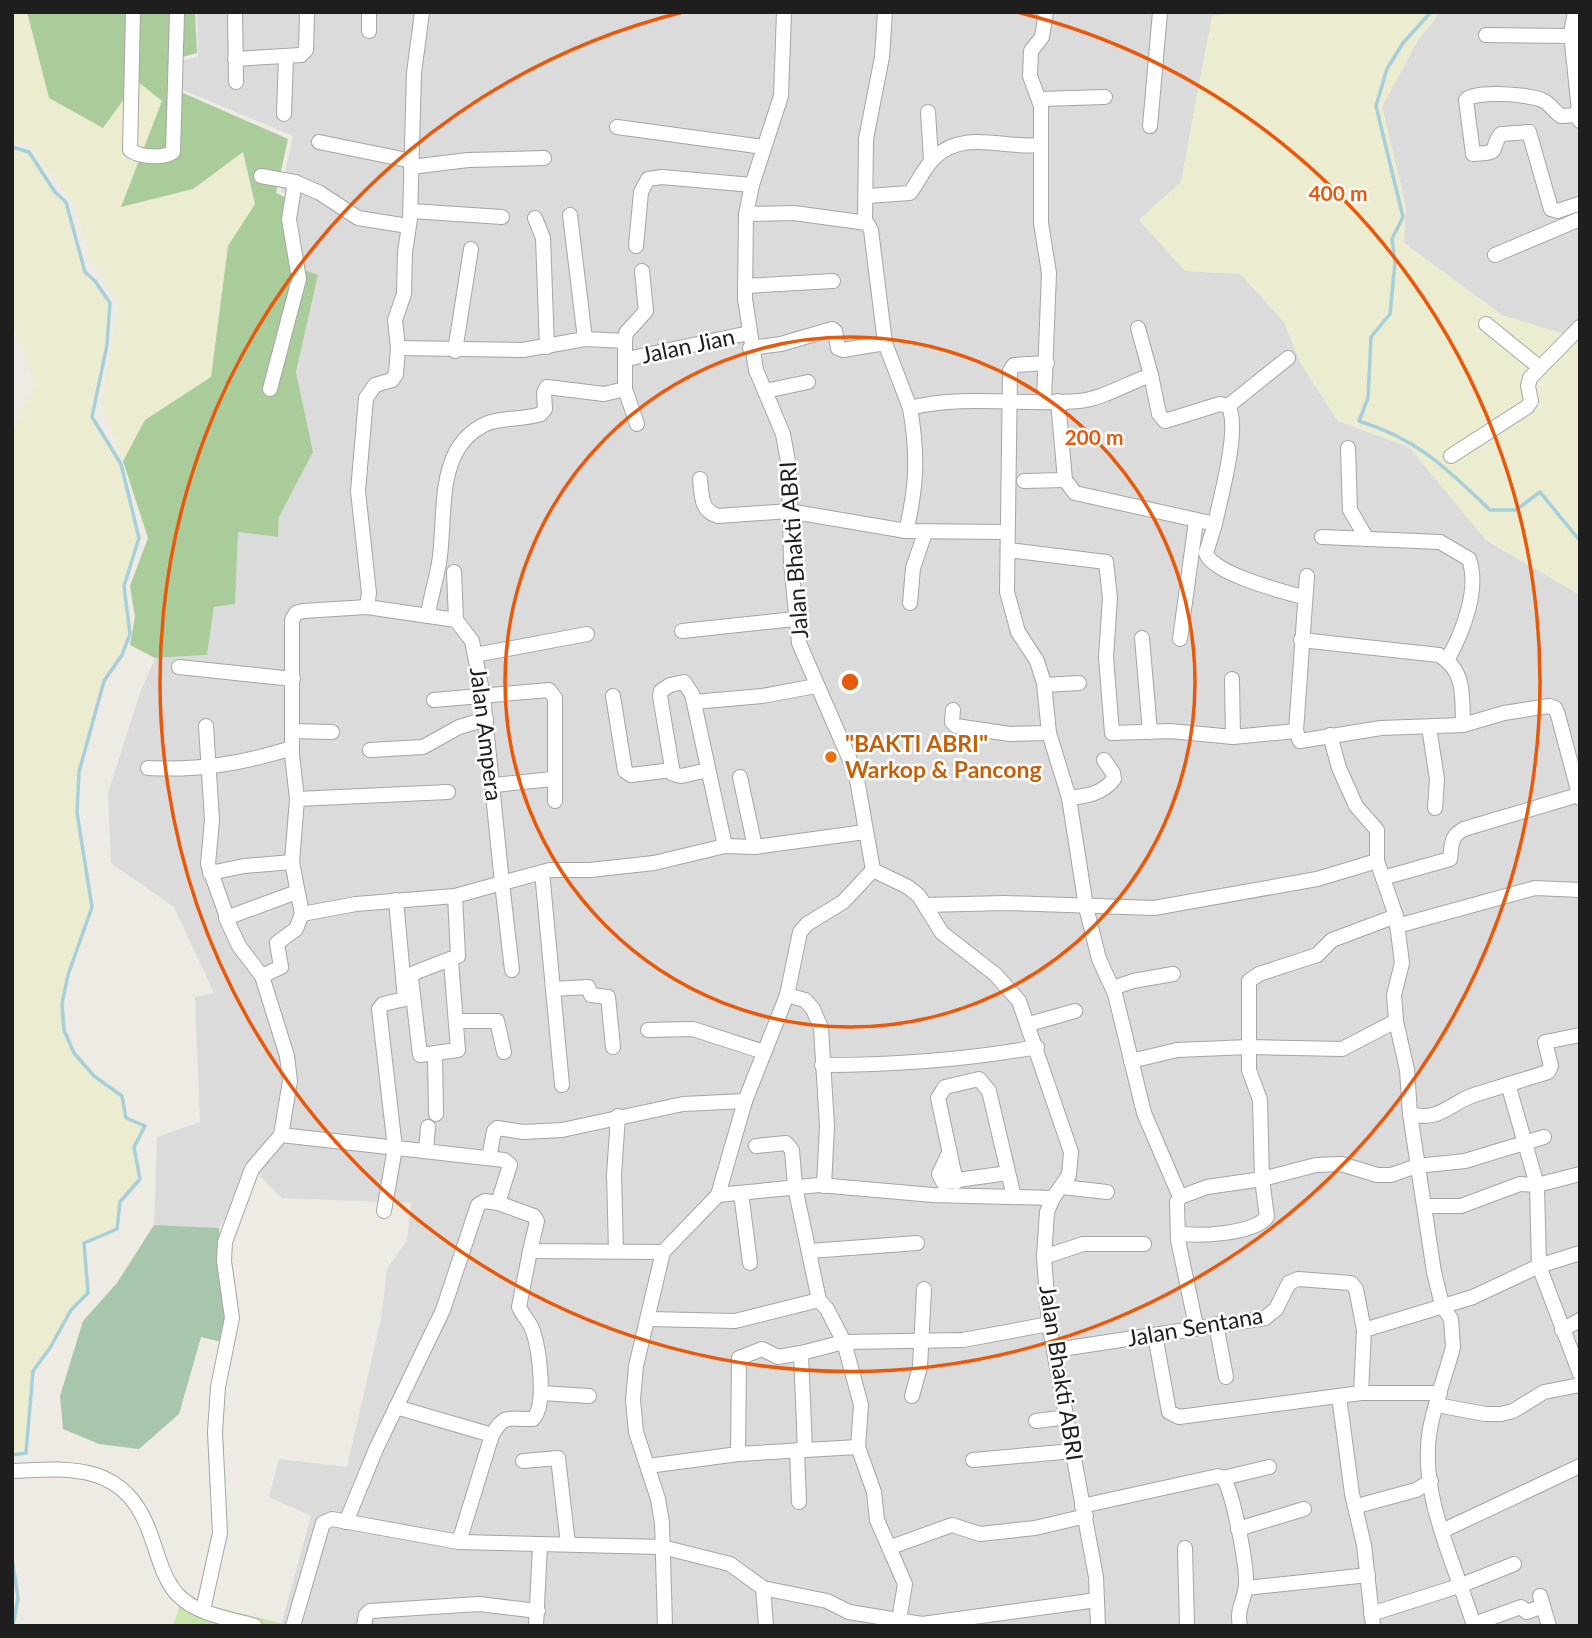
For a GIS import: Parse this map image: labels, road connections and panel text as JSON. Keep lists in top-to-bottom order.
{
  "streets": {
    "street": [
      "Jalan Jian",
      "Jalan Bhakti ABRI",
      "Jalan Ampera",
      "Jalan Sentana"
    ]
  },
  "crossings": [
    ["Jalan Jian", "Jalan Bhakti ABRI"],
    ["Jalan Bhakti ABRI", "Jalan Sentana"]
  ],
  "places": ["\"BAKTI ABRI\" Warkop & Pancong"],
  "rings": ["400 m", "200 m"]
}
